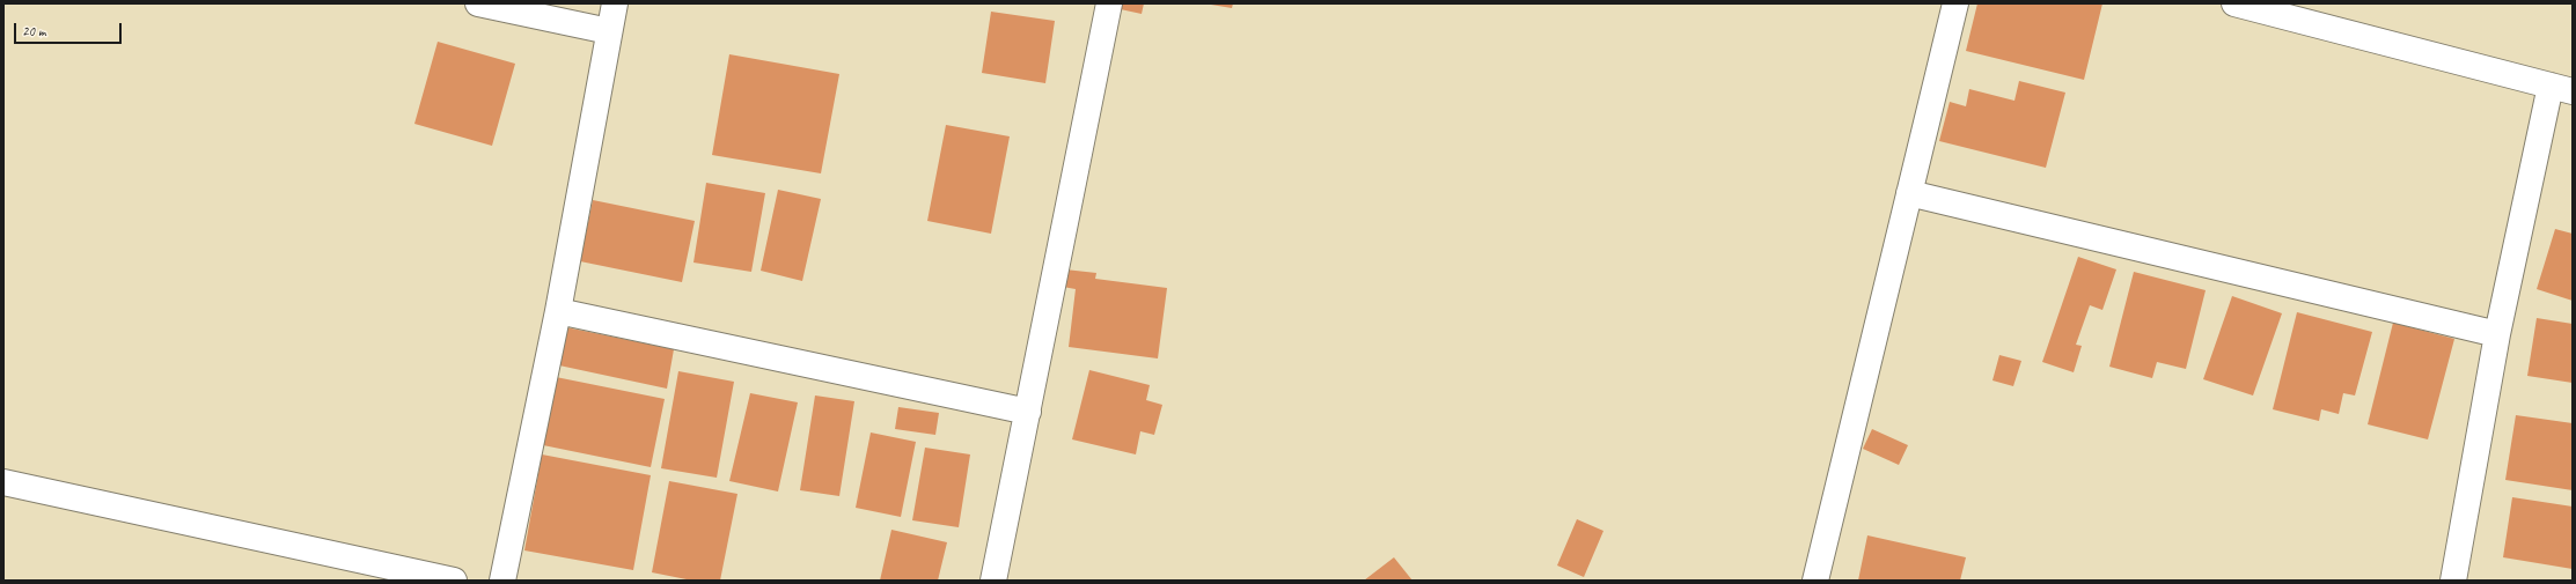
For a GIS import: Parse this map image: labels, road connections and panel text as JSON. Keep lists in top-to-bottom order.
{
  "scale_bar": "20 m"
}
